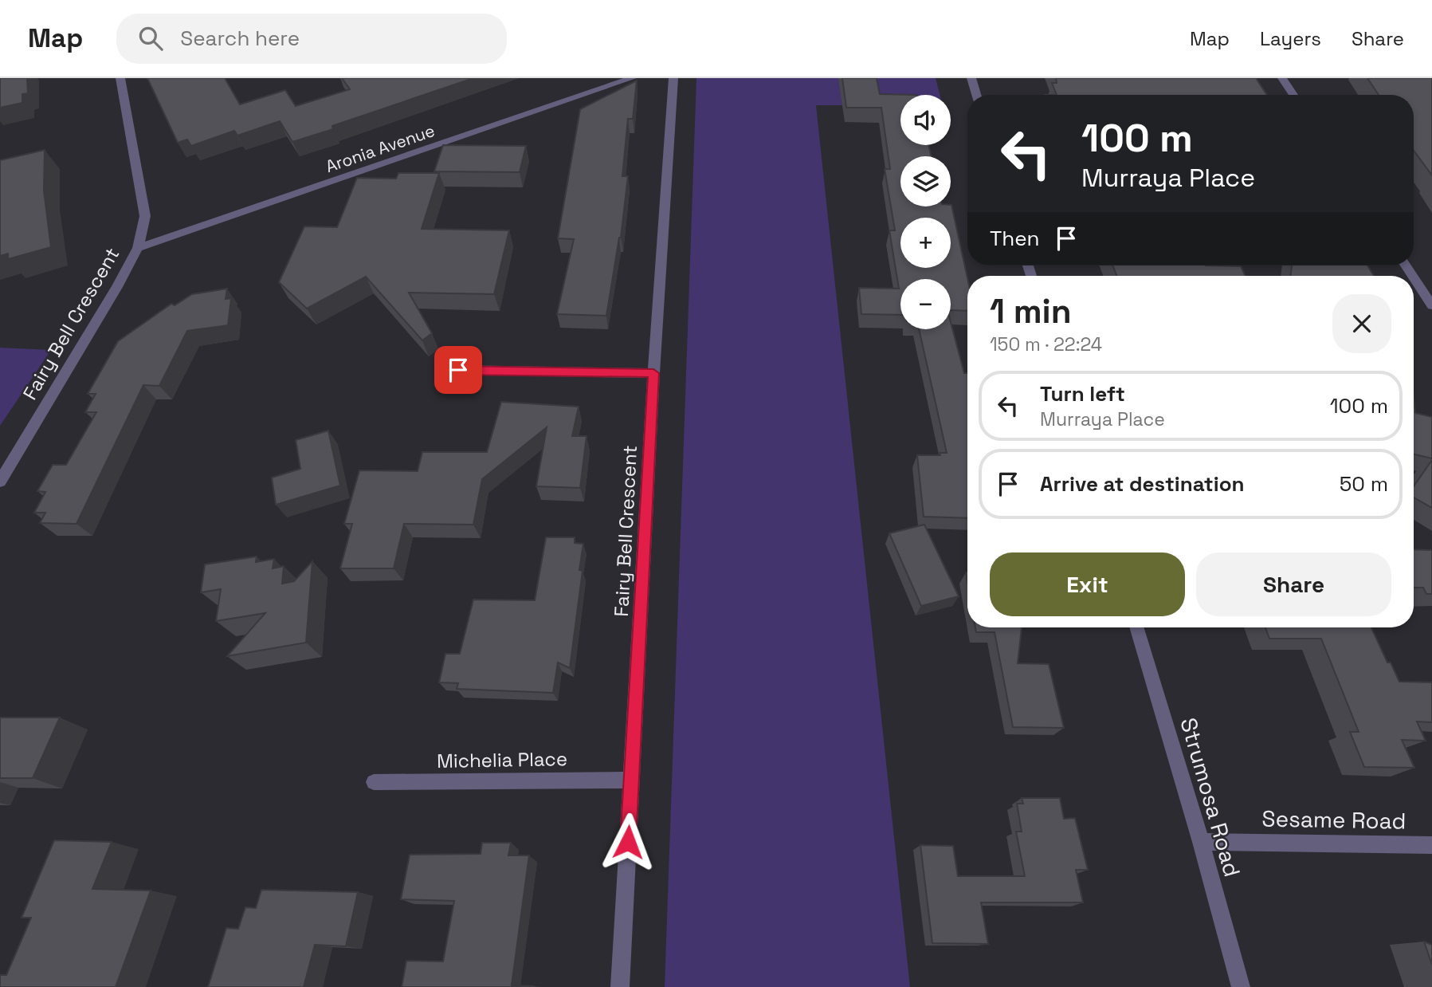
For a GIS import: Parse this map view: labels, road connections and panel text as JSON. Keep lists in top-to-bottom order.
{
  "streets": {
    "street": [
      "Aronia Avenue",
      "Fairy Bell Crescent",
      "Michelia Place",
      "Strumosa Road",
      "Sesame Road"
    ]
  },
  "crossings": [
    ["Aronia Avenue", "Fairy Bell Crescent"],
    ["Fairy Bell Crescent", "Michelia Place"],
    ["Strumosa Road", "Sesame Road"]
  ],
  "page": {
    "header": "Map",
    "search": "Search here",
    "nav": ["Map", "Layers", "Share"],
    "map_buttons": ["+", "−"],
    "turn": ["100 m", "Murraya Place"],
    "then": "Then",
    "heading": ["1 min", "150 m · 22:24"],
    "list": [
      {
        "name": "Turn left",
        "note": "Murraya Place",
        "value": "100 m"
      },
      {
        "name": "Arrive at destination",
        "value": "50 m"
      }
    ],
    "buttons": ["Exit", "Share"]
  }
}
